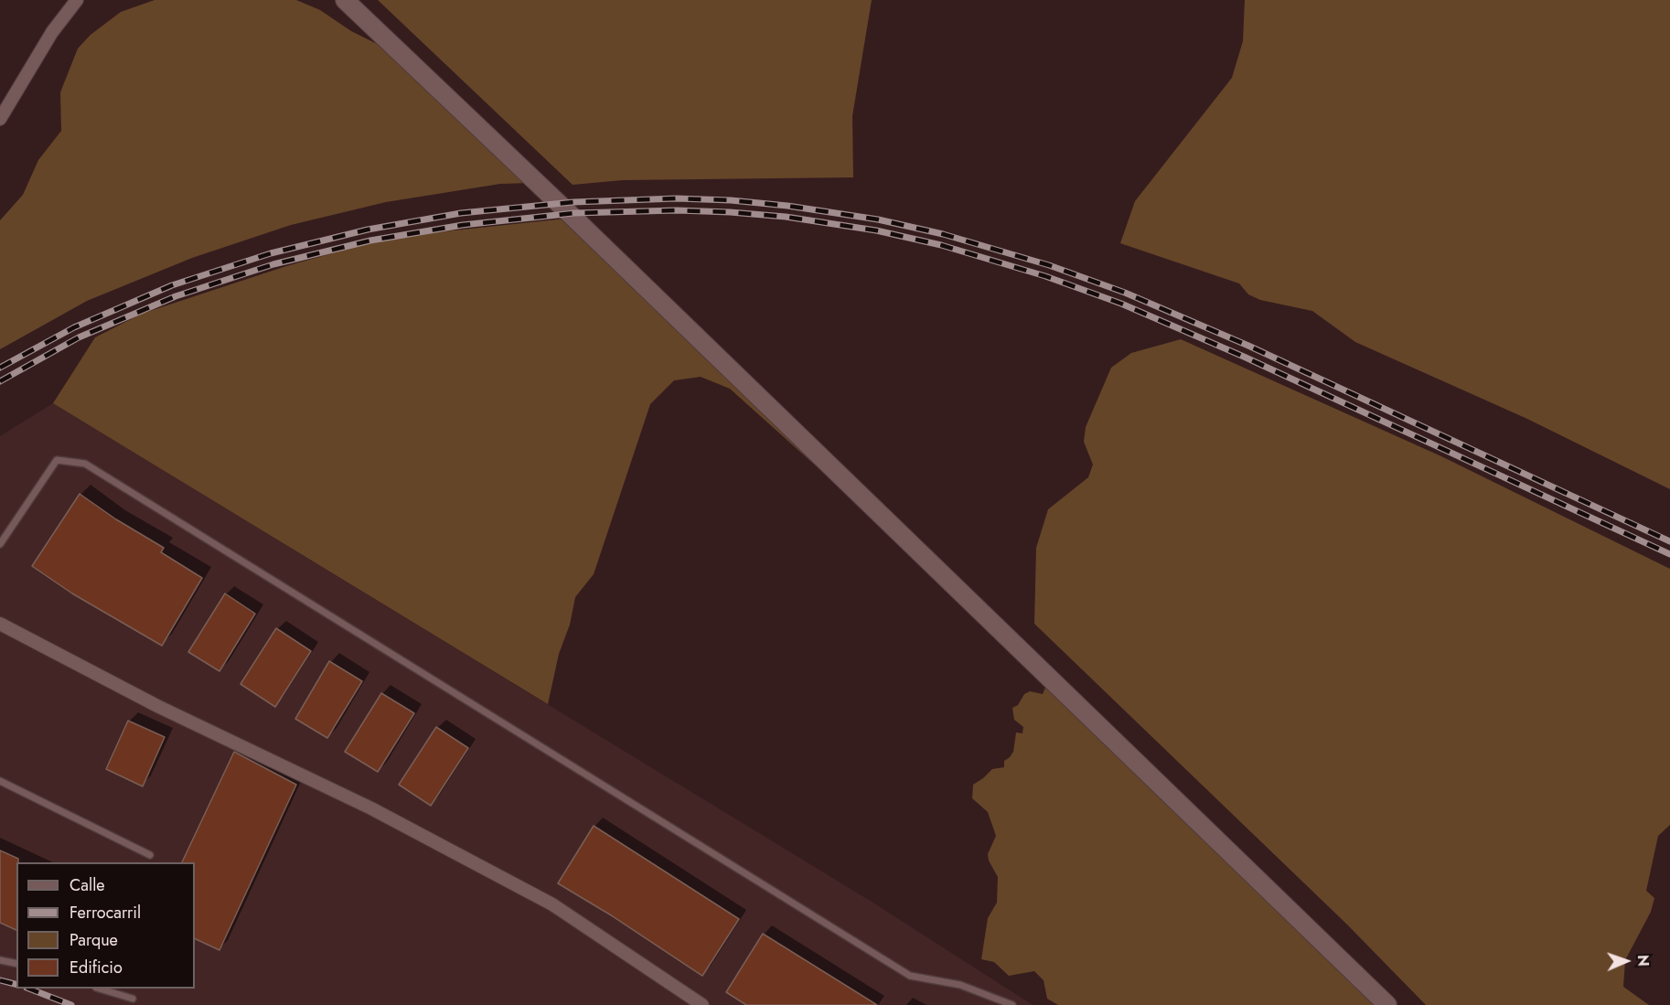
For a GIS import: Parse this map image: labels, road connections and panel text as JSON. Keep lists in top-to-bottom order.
{
  "legend": [
    "Calle",
    "Ferrocarril",
    "Parque",
    "Edificio"
  ],
  "north": "right"
}
